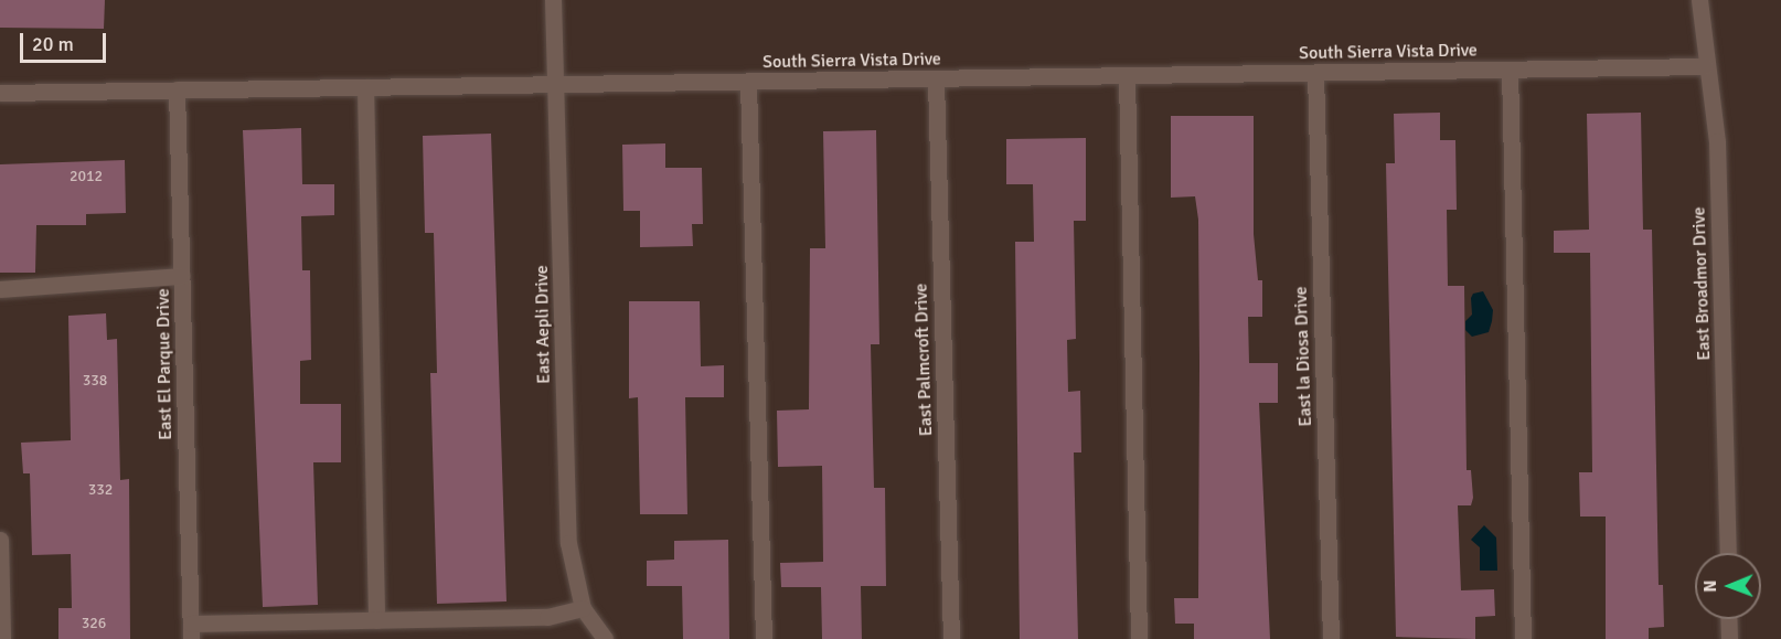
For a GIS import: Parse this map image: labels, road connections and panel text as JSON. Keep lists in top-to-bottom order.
{
  "streets": {
    "street": [
      "South Sierra Vista Drive",
      "East Broadmor Drive",
      "East Aepli Drive",
      "East la Diosa Drive",
      "East Palmcroft Drive",
      "East El Parque Drive"
    ]
  },
  "crossings": [
    ["South Sierra Vista Drive", "East Broadmor Drive"],
    ["South Sierra Vista Drive", "East Aepli Drive"],
    ["South Sierra Vista Drive", "East la Diosa Drive"],
    ["South Sierra Vista Drive", "East Palmcroft Drive"],
    ["South Sierra Vista Drive", "East El Parque Drive"]
  ],
  "house_numbers": [
    "2012",
    "338",
    "332",
    "326"
  ],
  "scale_bar": "20 m",
  "north": "left"
}
